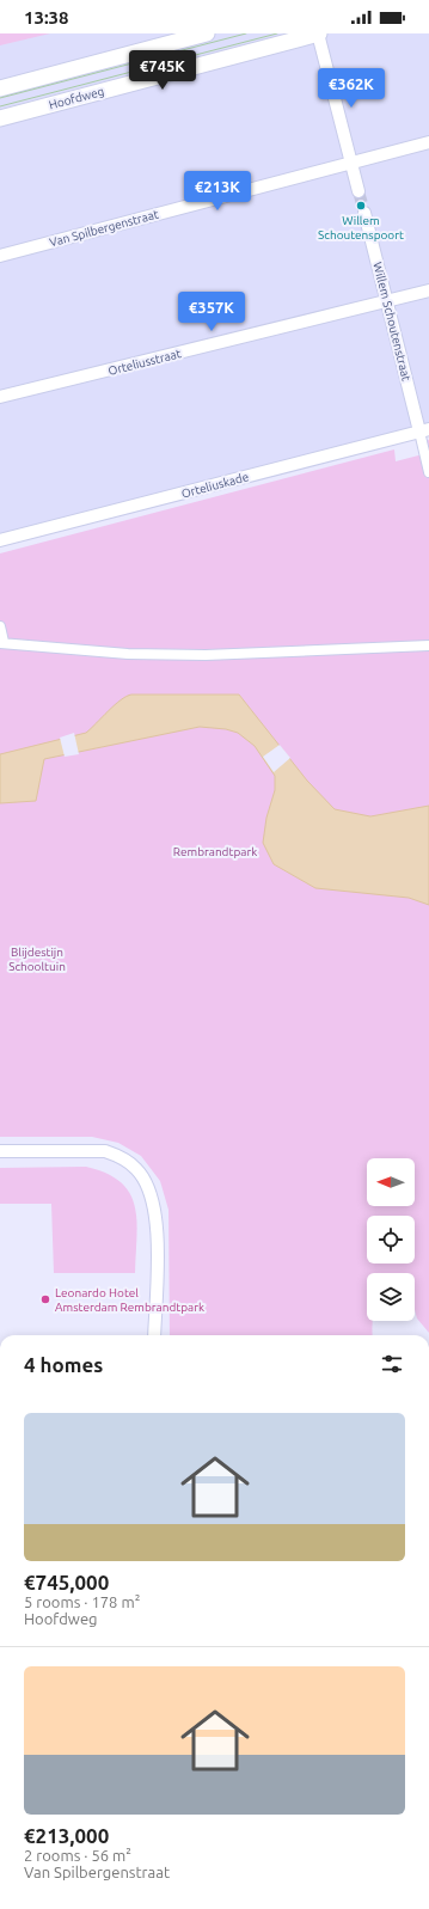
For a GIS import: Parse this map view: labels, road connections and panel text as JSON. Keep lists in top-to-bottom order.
{
  "streets": {
    "street": [
      "Hoofdweg",
      "Van Spilbergenstraat",
      "Willem Schoutenstraat",
      "Orteliusstraat",
      "Orteliuskade"
    ]
  },
  "crossings": [
    ["Willem Schoutenstraat", "Orteliusstraat"],
    ["Willem Schoutenstraat", "Orteliuskade"]
  ],
  "parks": ["Rembrandtpark", "Blijdestijn Schooltuin"],
  "places": ["Willem Schoutenspoort", "Leonardo Hotel Amsterdam Rembrandtpark"],
  "north": "left",
  "page": {
    "status": "13:38",
    "price": [
      "€745K",
      "€362K",
      "€213K",
      "€357K"
    ],
    "heading": "4 homes",
    "list": [
      {
        "name": "€745,000",
        "note": "5 rooms · 178 m² · Hoofdweg"
      },
      {
        "name": "€213,000",
        "note": "2 rooms · 56 m² · Van Spilbergenstraat"
      }
    ]
  }
}
